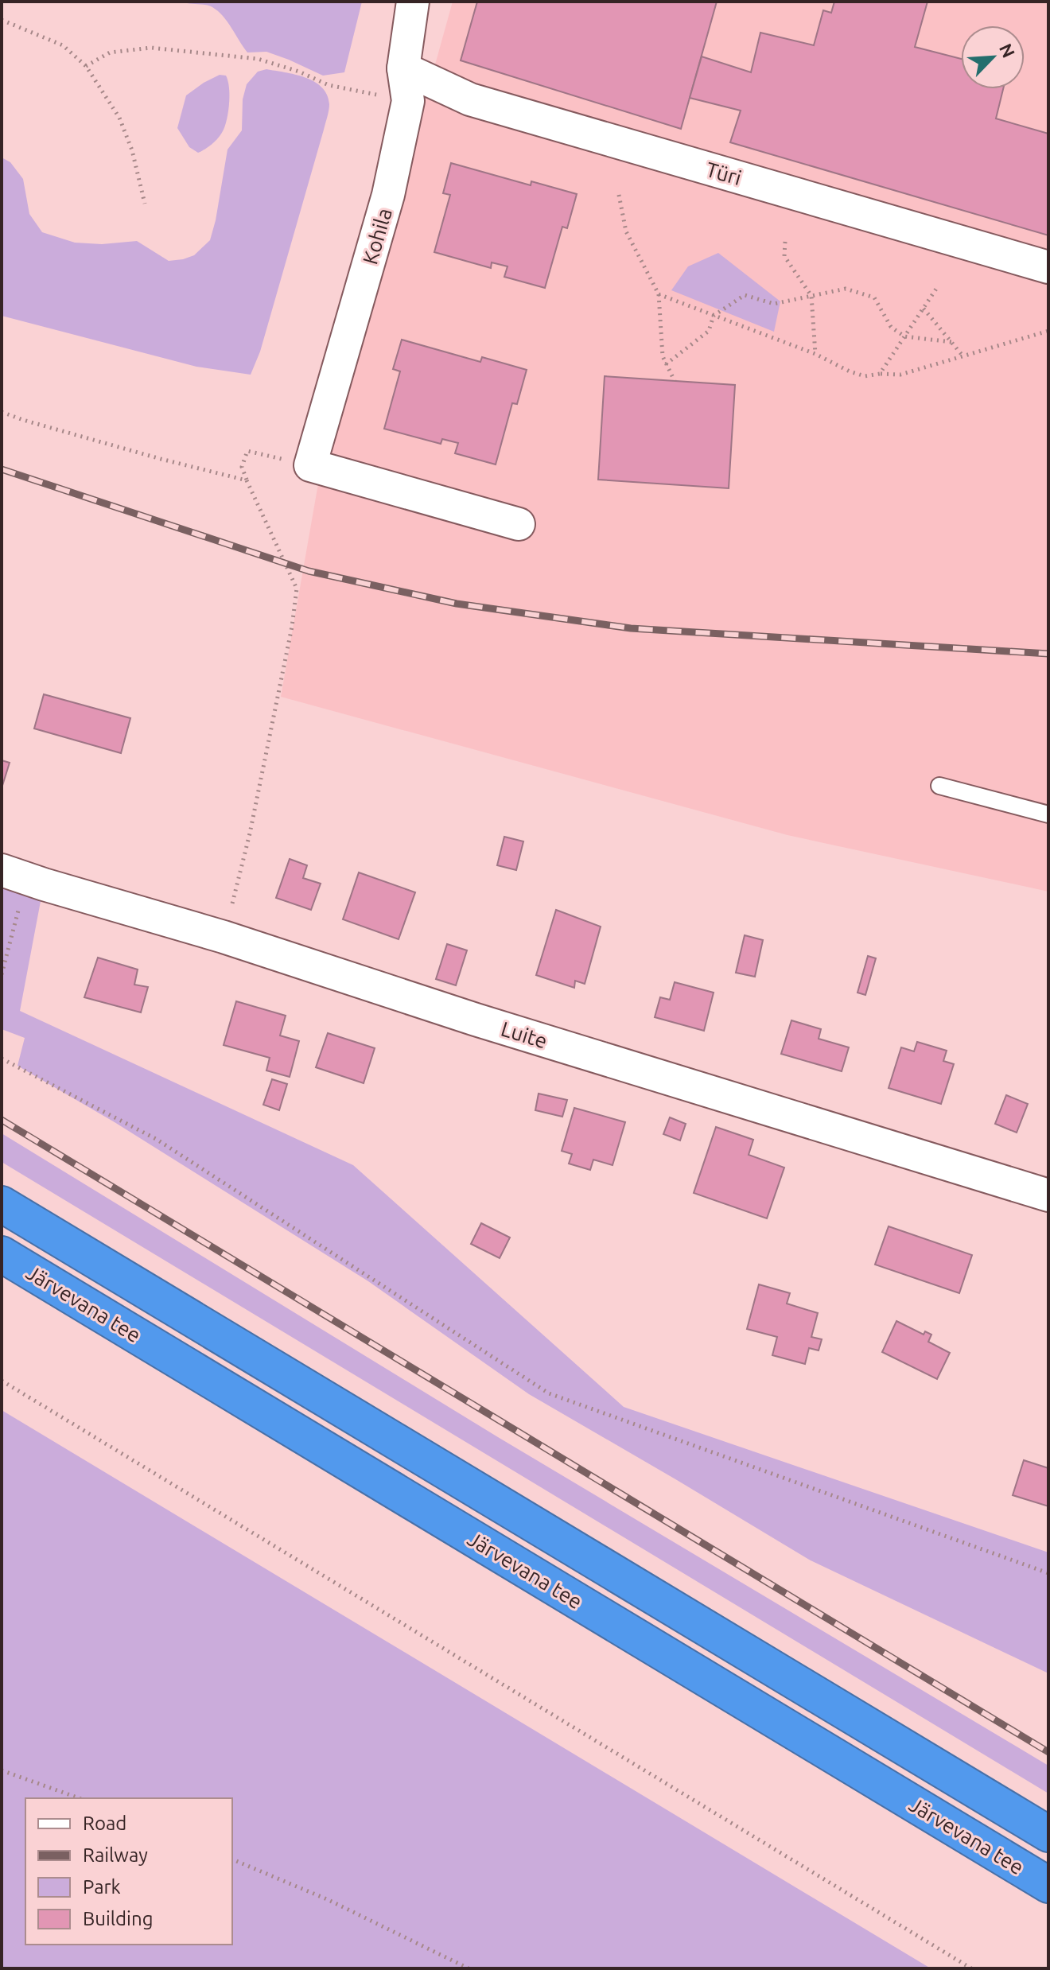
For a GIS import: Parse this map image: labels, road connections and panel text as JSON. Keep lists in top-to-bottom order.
{
  "streets": {
    "highway": ["Järvevana tee"],
    "street": ["Türi", "Kohila", "Luite"]
  },
  "crossings": [
    ["Türi", "Kohila"]
  ],
  "legend": [
    "Road",
    "Railway",
    "Park",
    "Building"
  ],
  "north": "top right"
}
